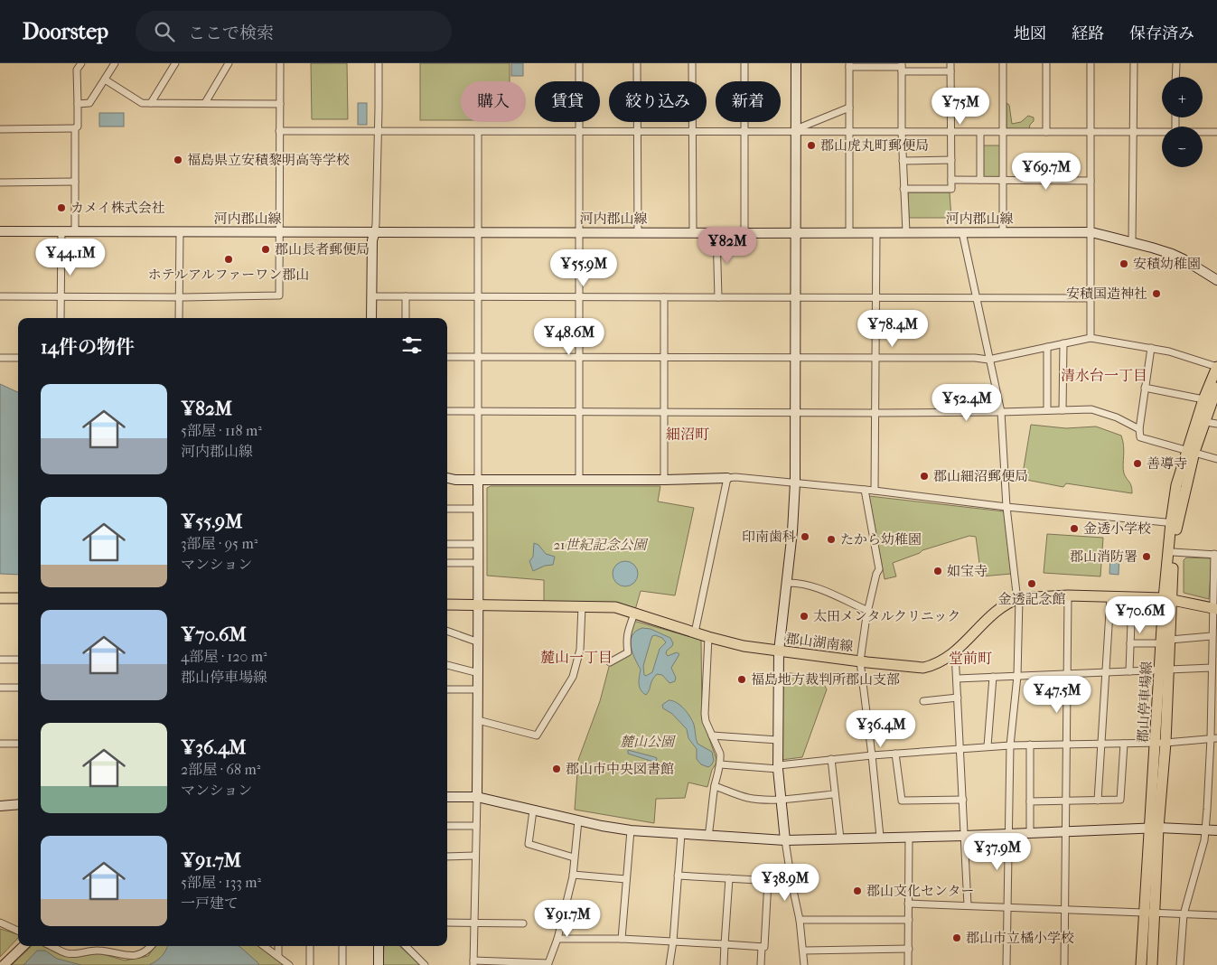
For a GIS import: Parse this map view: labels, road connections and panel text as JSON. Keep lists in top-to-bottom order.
{
  "streets": {
    "main road": ["郡山湖南線", "郡山停車場線"],
    "street": ["河内郡山線"]
  },
  "crossings": [
    ["郡山湖南線", "郡山停車場線"]
  ],
  "districts": [
    "清水台一丁目",
    "細沼町",
    "麓山一丁目",
    "堂前町"
  ],
  "parks": ["21世紀記念公園", "麓山公園"],
  "places": [
    "郡山虎丸町郵便局",
    "福島県立安積黎明高等学校",
    "カメイ株式会社",
    "郡山長者郵便局",
    "ホテルアルファーワン郡山",
    "安積幼稚園",
    "安積国造神社",
    "善導寺",
    "郡山細沼郵便局",
    "金透小学校",
    "印南歯科",
    "たから幼稚園",
    "郡山消防署",
    "如宝寺",
    "金透記念館",
    "太田メンタルクリニック",
    "福島地方裁判所郡山支部",
    "郡山市中央図書館",
    "郡山文化センター",
    "郡山市立橘小学校"
  ],
  "page": {
    "header": "Doorstep",
    "search": "ここで検索",
    "nav": ["地図", "経路", "保存済み"],
    "map_buttons": ["+", "−"],
    "chip": [
      "購入",
      "賃貸",
      "絞り込み",
      "新着"
    ],
    "price": [
      "¥75M",
      "¥69.7M",
      "¥82M",
      "¥44.1M",
      "¥55.9M",
      "¥78.4M",
      "¥48.6M",
      "¥52.4M",
      "¥70.6M",
      "¥47.5M",
      "¥36.4M",
      "¥37.9M",
      "¥38.9M",
      "¥91.7M"
    ],
    "heading": "14件の物件",
    "list": [
      {
        "name": "¥82M",
        "note": "5部屋 · 118 m² · 河内郡山線"
      },
      {
        "name": "¥55.9M",
        "note": "3部屋 · 95 m² · マンション"
      },
      {
        "name": "¥70.6M",
        "note": "4部屋 · 120 m² · 郡山停車場線"
      },
      {
        "name": "¥36.4M",
        "note": "2部屋 · 68 m² · マンション"
      },
      {
        "name": "¥91.7M",
        "note": "5部屋 · 133 m² · 一戸建て"
      }
    ]
  }
}
